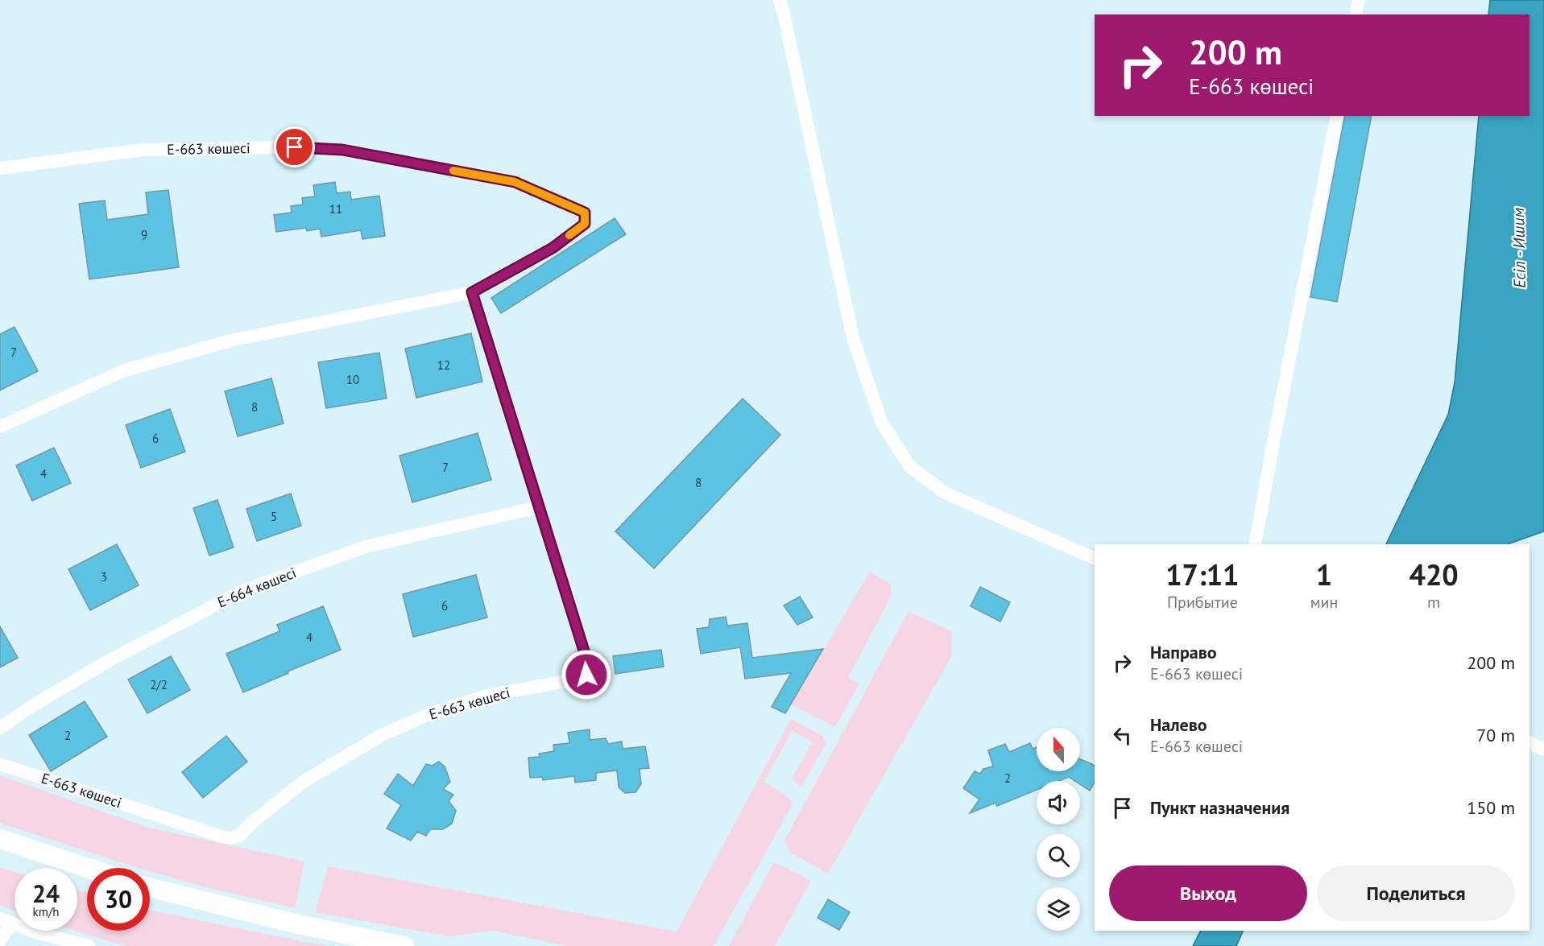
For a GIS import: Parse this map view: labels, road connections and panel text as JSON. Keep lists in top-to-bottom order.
{
  "streets": {
    "street": ["Е-663 көшесі", "Е-664 көшесі"]
  },
  "crossings": [
    ["Е-663 көшесі", "Е-664 көшесі"]
  ],
  "water": ["Есіл - Ишим"],
  "house_numbers": [
    "11",
    "9",
    "7",
    "12",
    "10",
    "8",
    "6",
    "7",
    "4",
    "8",
    "5",
    "3",
    "6",
    "4",
    "2/2",
    "2",
    "2"
  ],
  "north": "top",
  "page": {
    "turn": ["200 m", "Е-663 көшесі"],
    "eta": [
      "17:11",
      "Прибытие",
      "1",
      "мин",
      "420",
      "m"
    ],
    "list": [
      {
        "name": "Направо",
        "note": "Е-663 көшесі",
        "value": "200 m"
      },
      {
        "name": "Налево",
        "note": "Е-663 көшесі",
        "value": "70 m"
      },
      {
        "name": "Пункт назначения",
        "value": "150 m"
      }
    ],
    "buttons": ["Выход", "Поделиться"],
    "speed": "24 km/h",
    "limit": "30"
  }
}
